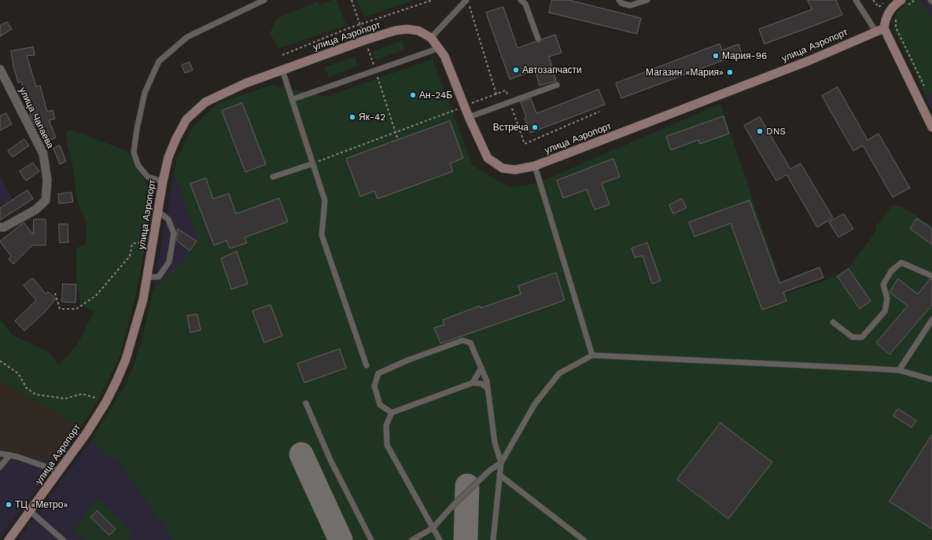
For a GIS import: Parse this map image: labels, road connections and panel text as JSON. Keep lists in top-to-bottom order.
{
  "streets": {
    "main road": ["улица Аэропорт"],
    "street": ["улица Чапаева"]
  },
  "places": [
    "Мария-96",
    "Автозапчасти",
    "Магазин «Мария»",
    "Ан-24Б",
    "Як-42",
    "Встреча",
    "DNS",
    "ТЦ «Метро»"
  ]
}
